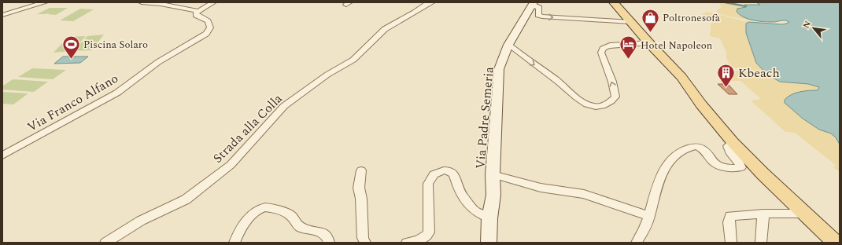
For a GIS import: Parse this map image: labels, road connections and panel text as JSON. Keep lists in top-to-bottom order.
{
  "streets": {
    "main road": ["Via Padre Semeria"],
    "street": ["Via Franco Alfano", "Strada alla Colla"]
  },
  "places": {
    "shop": ["Poltronesofà"],
    "sports": ["Piscina Solaro"],
    "hotel": ["Hotel Napoleon"],
    "building": ["Kbeach"]
  },
  "north": "top left"
}
